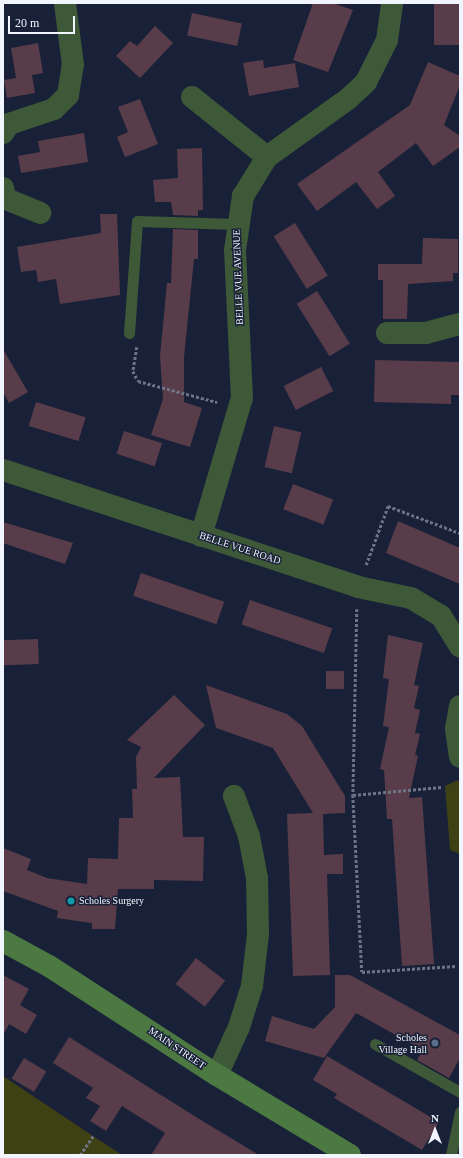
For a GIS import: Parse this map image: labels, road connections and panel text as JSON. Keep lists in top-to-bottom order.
{
  "streets": {
    "street": ["BELLE VUE AVENUE", "BELLE VUE ROAD", "MAIN STREET"]
  },
  "crossings": [
    ["BELLE VUE AVENUE", "BELLE VUE ROAD"]
  ],
  "places": ["Scholes Surgery", "Scholes Village Hall"],
  "scale_bar": "20 m",
  "north": "top"
}
